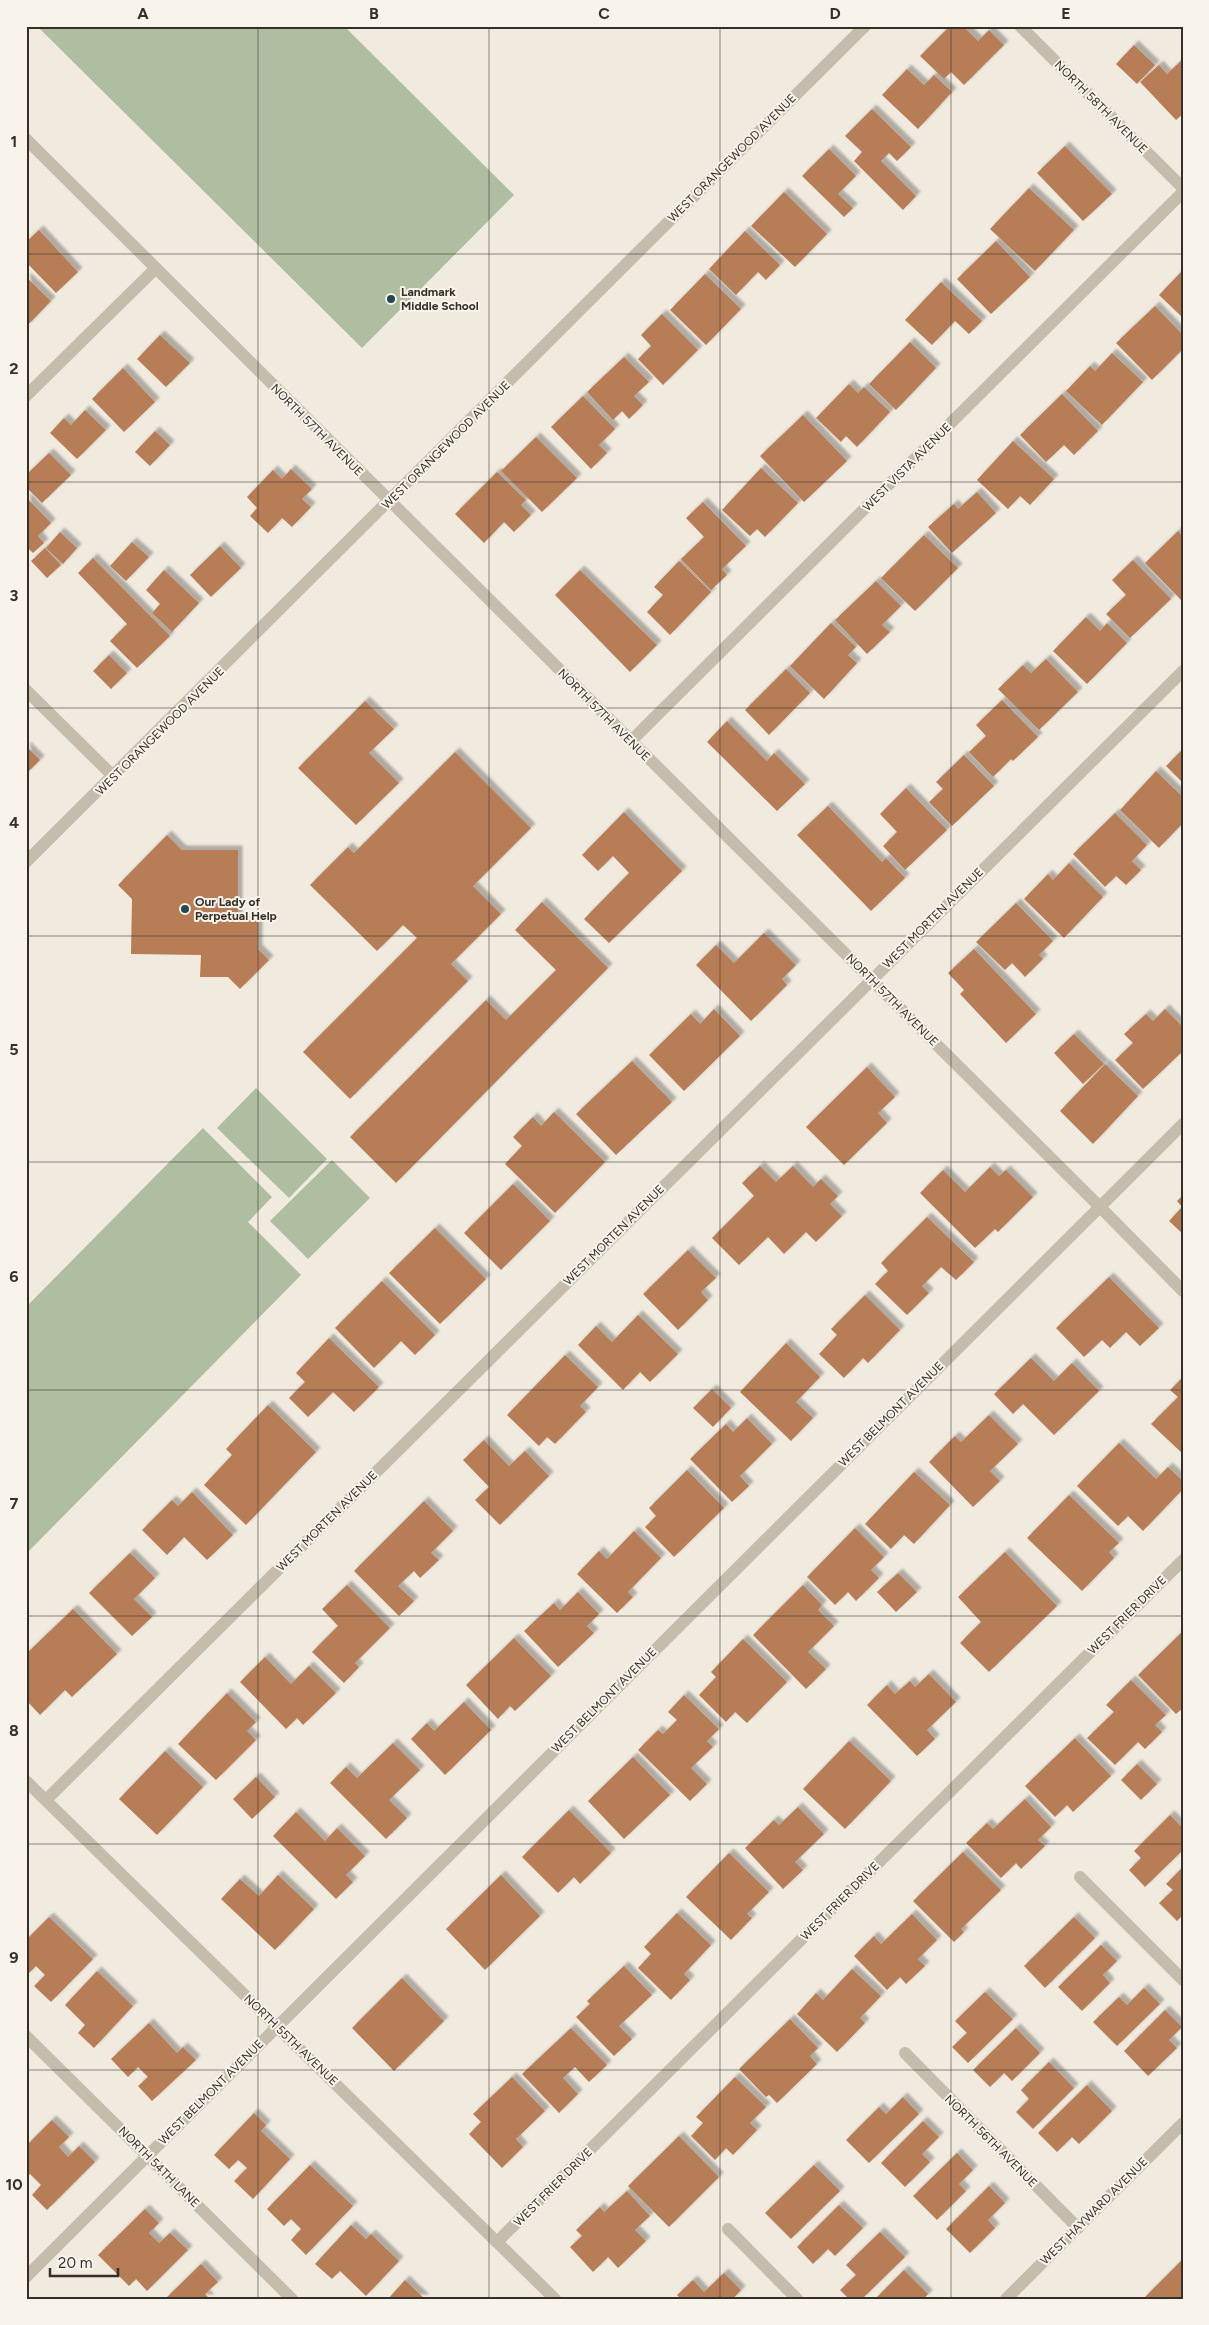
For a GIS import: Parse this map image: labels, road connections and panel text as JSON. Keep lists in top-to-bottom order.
{
  "streets": {
    "street": [
      "NORTH 58TH AVENUE",
      "WEST ORANGEWOOD AVENUE",
      "NORTH 57TH AVENUE",
      "WEST VISTA AVENUE",
      "WEST MORTEN AVENUE",
      "WEST BELMONT AVENUE",
      "WEST FRIER DRIVE",
      "NORTH 55TH AVENUE",
      "NORTH 56TH AVENUE",
      "NORTH 54TH LANE",
      "WEST HAYWARD AVENUE"
    ]
  },
  "crossings": [
    ["WEST ORANGEWOOD AVENUE", "NORTH 57TH AVENUE"],
    ["NORTH 57TH AVENUE", "WEST VISTA AVENUE"],
    ["NORTH 57TH AVENUE", "WEST MORTEN AVENUE"],
    ["NORTH 57TH AVENUE", "WEST BELMONT AVENUE"],
    ["WEST MORTEN AVENUE", "NORTH 55TH AVENUE"],
    ["WEST BELMONT AVENUE", "NORTH 55TH AVENUE"],
    ["WEST BELMONT AVENUE", "NORTH 54TH LANE"],
    ["WEST FRIER DRIVE", "NORTH 55TH AVENUE"],
    ["NORTH 56TH AVENUE", "WEST HAYWARD AVENUE"]
  ],
  "places": ["Landmark Middle School", "Our Lady of Perpetual Help"],
  "scale_bar": "20 m",
  "grid": {
    "columns": [
      "A",
      "B",
      "C",
      "D",
      "E"
    ],
    "rows": [
      "1",
      "2",
      "3",
      "4",
      "5",
      "6",
      "7",
      "8",
      "9",
      "10"
    ]
  }
}
